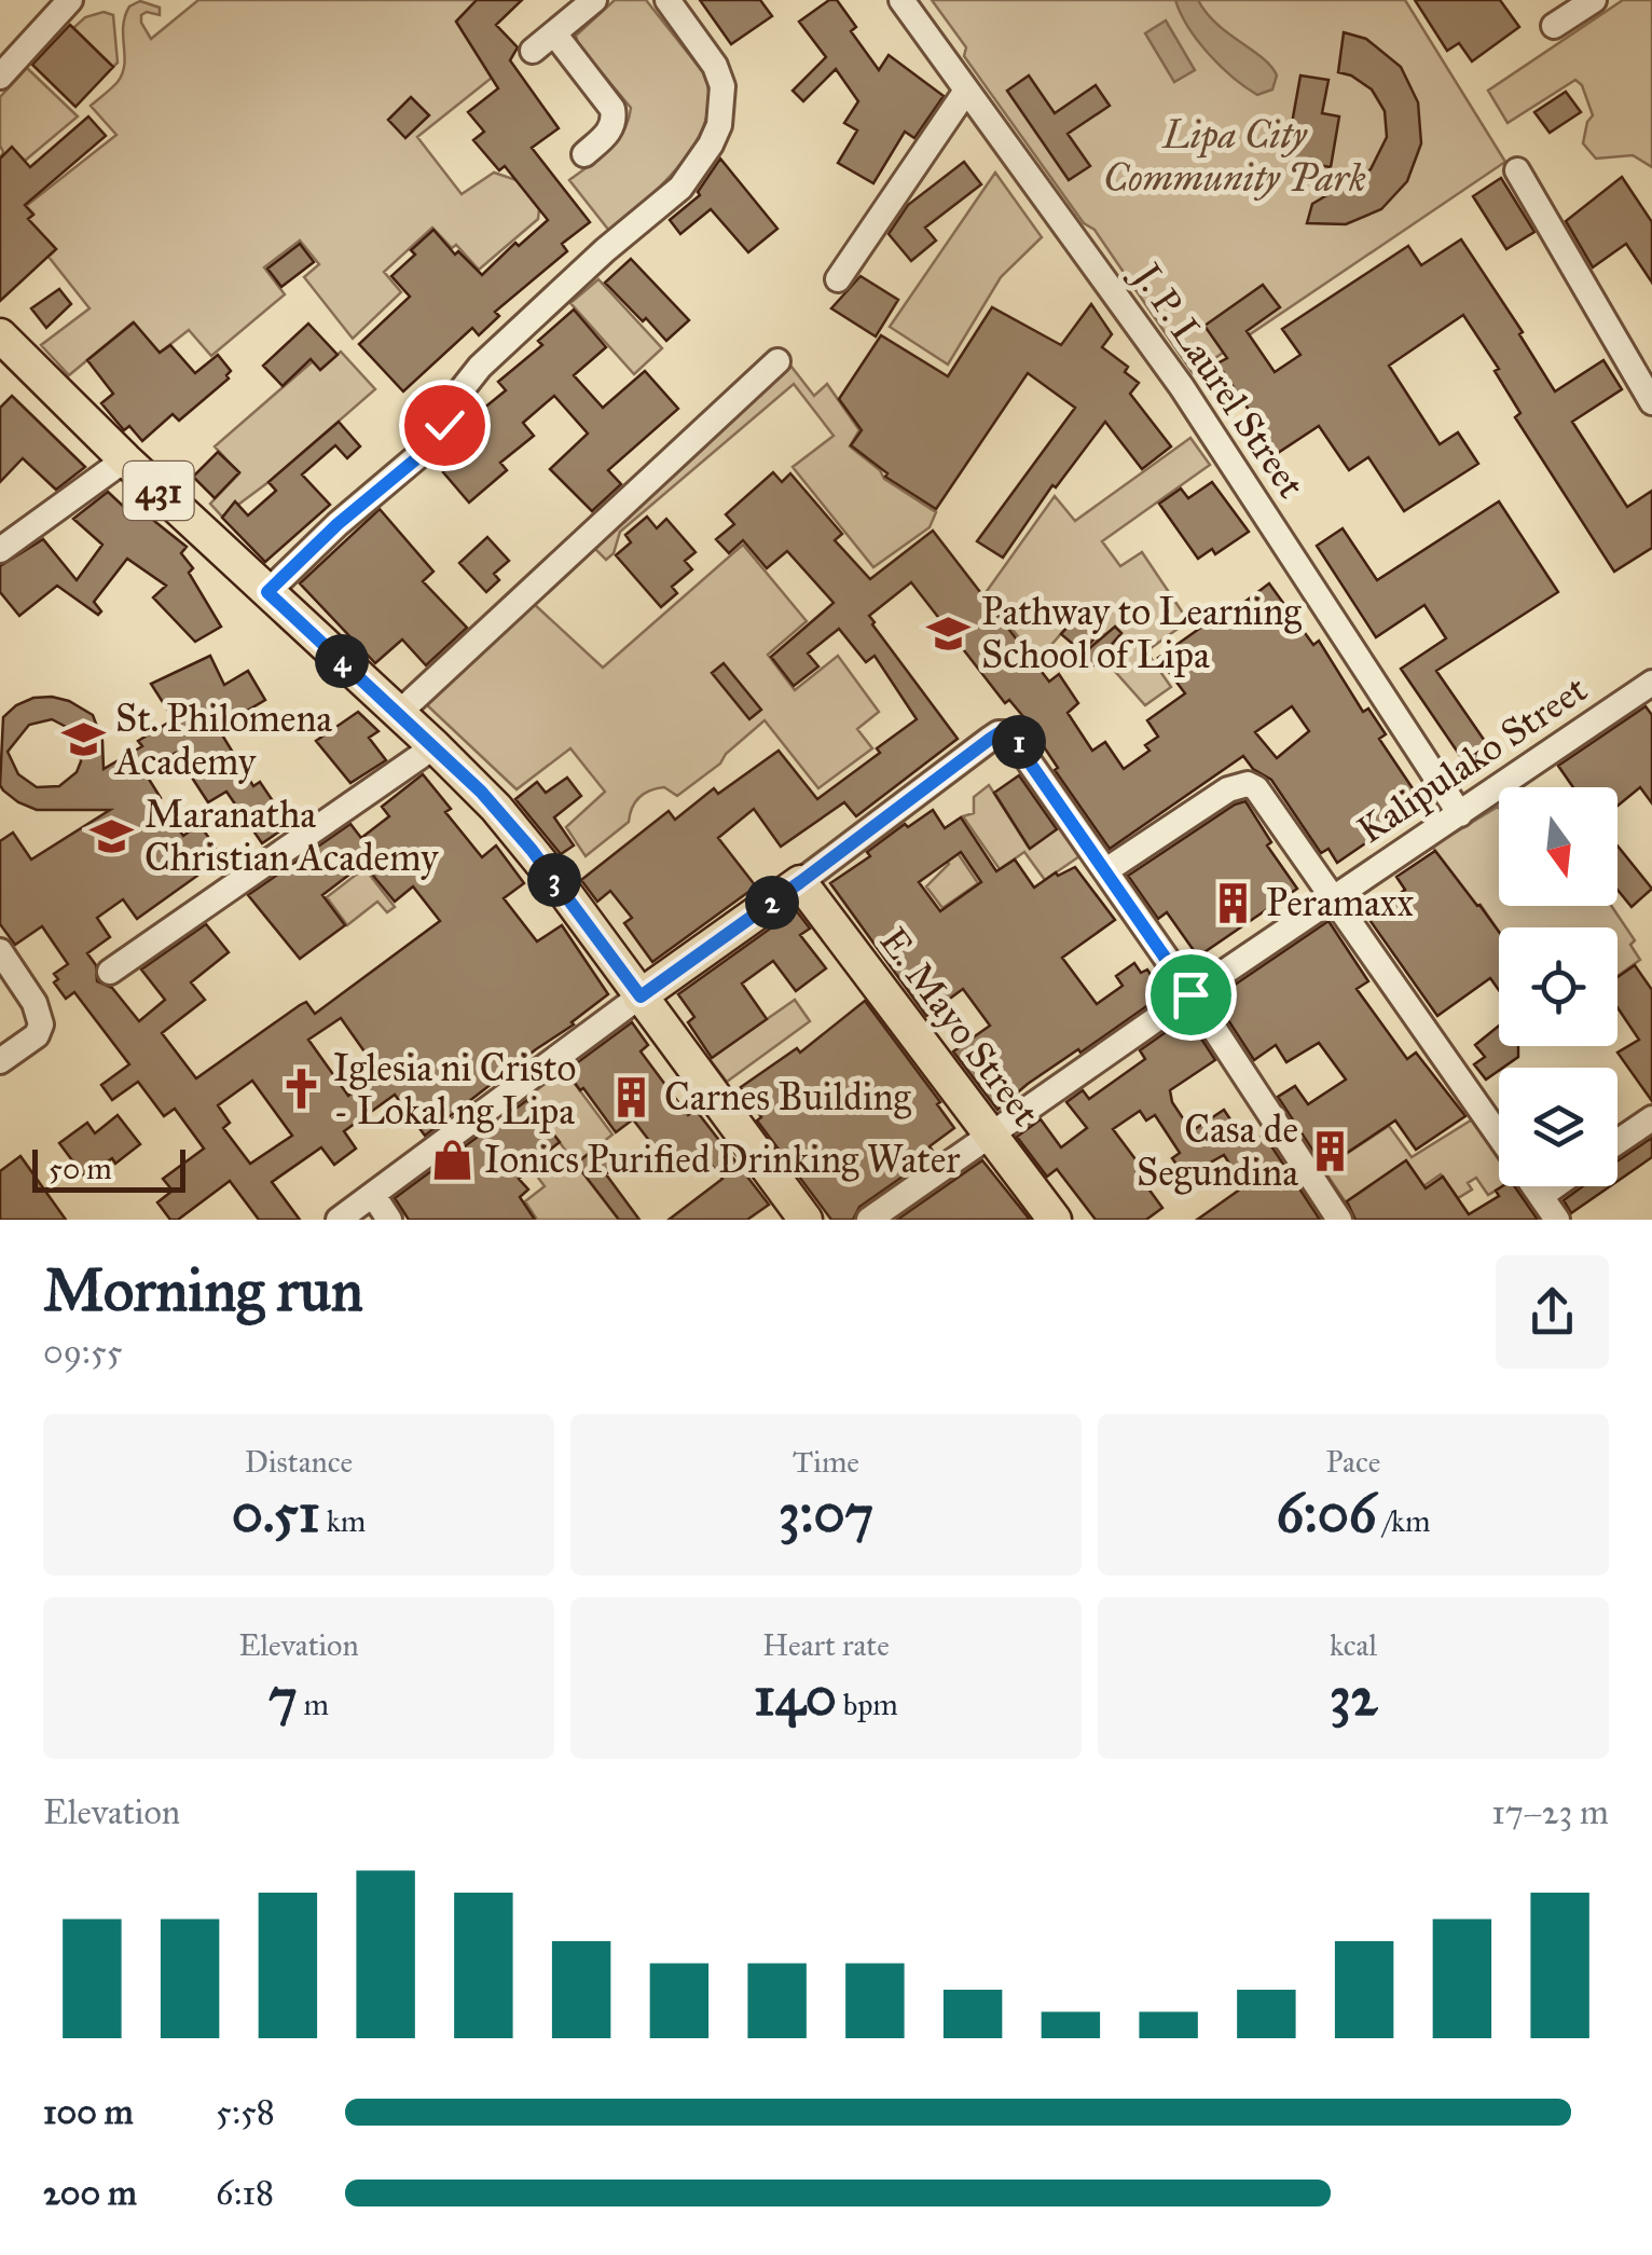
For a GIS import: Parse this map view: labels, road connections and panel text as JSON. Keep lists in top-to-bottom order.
{
  "streets": {
    "main road": ["431", "E. Mayo Street"],
    "street": ["J. P. Laurel Street", "Kalipulako Street"]
  },
  "crossings": [
    ["J. P. Laurel Street", "Kalipulako Street"],
    ["Kalipulako Street", "E. Mayo Street"]
  ],
  "parks": ["Lipa City Community Park"],
  "places": {
    "school or university": ["Pathway to Learning School of Lipa", "St. Philomena Academy", "Maranatha Christian Academy"],
    "building": ["Peramaxx", "Carnes Building", "Casa de Segundina"],
    "church": ["Iglesia ni Cristo - Lokal ng Lipa"],
    "shop": ["Ionics Purified Drinking Water"]
  },
  "scale_bar": "50 m",
  "north": "bottom",
  "page": {
    "pins": [
      "4",
      "1",
      "3",
      "2"
    ],
    "scale": "50 m",
    "heading": ["Morning run", "09:55"],
    "stats": [
      ["Distance", "0.51 km"],
      ["Time", "3:07"],
      ["Pace", "6:06 /km"],
      ["Elevation", "7 m"],
      ["Heart rate", "140 bpm"],
      ["kcal", "32"]
    ],
    "chart": ["Elevation", "17–23 m"],
    "list": [
      {
        "name": "100 m",
        "note": "5:58"
      },
      {
        "name": "200 m",
        "note": "6:18"
      }
    ]
  }
}
